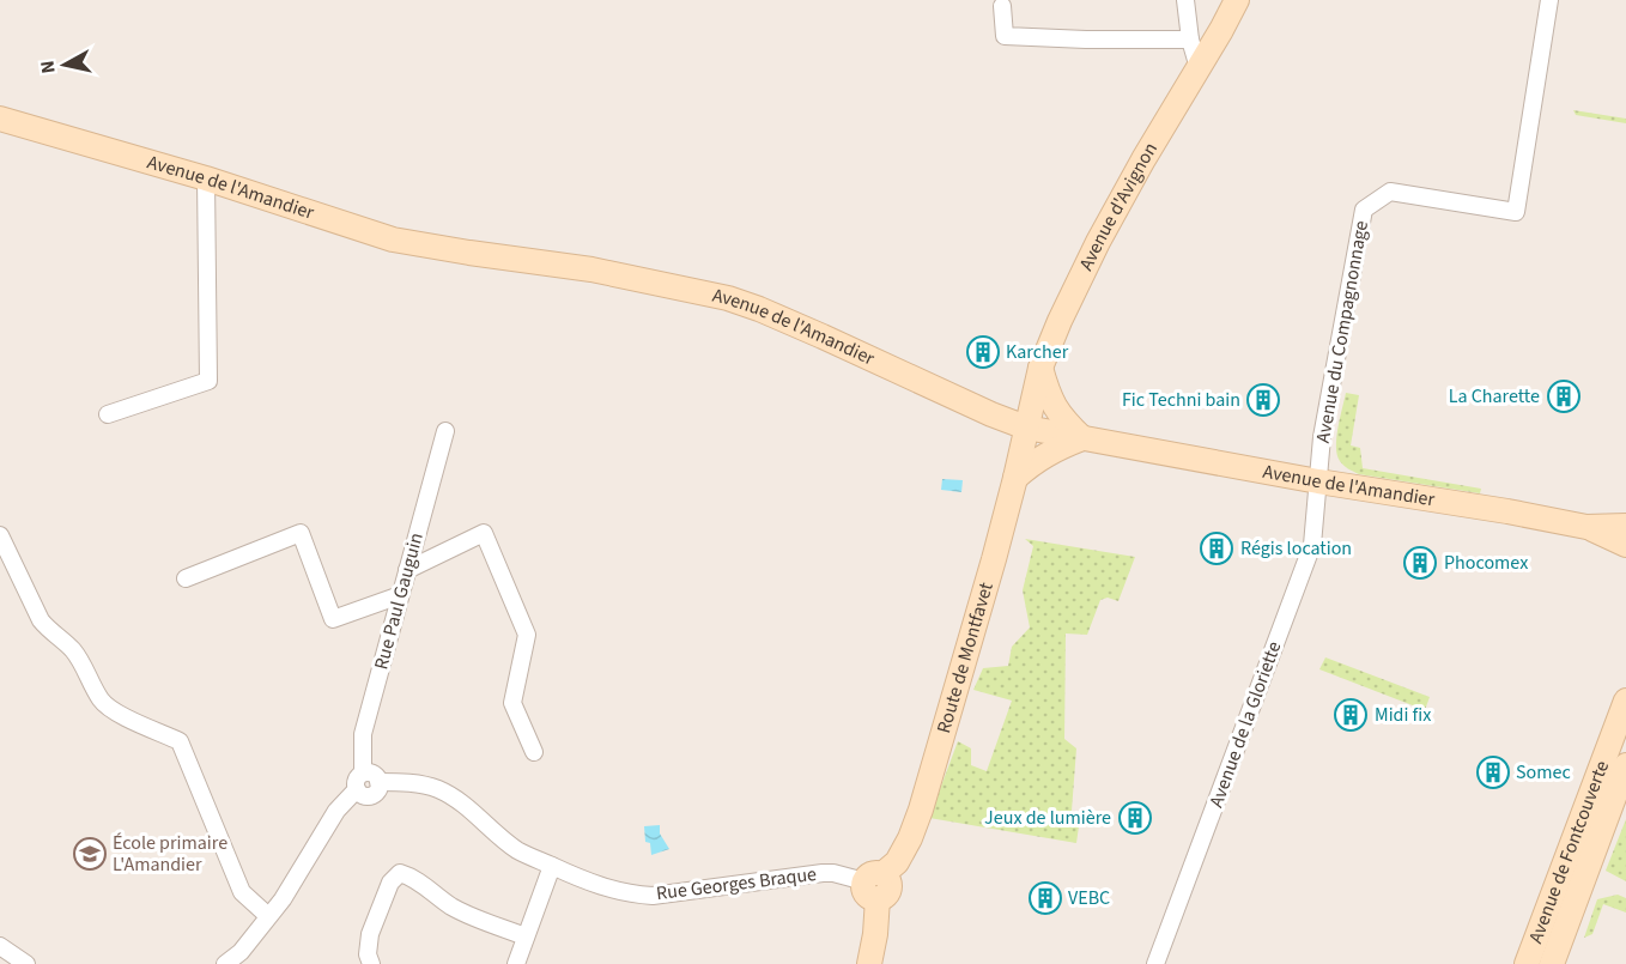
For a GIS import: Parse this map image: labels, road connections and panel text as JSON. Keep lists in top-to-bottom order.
{
  "streets": {
    "main road": [
      "Avenue de l'Amandier",
      "Avenue d'Avignon",
      "Route de Montfavet",
      "Avenue de Fontcouverte"
    ],
    "street": [
      "Avenue du Compagnonnage",
      "Rue Paul Gauguin",
      "Avenue de la Gloriette",
      "Rue Georges Braque"
    ]
  },
  "crossings": [
    ["Avenue de l'Amandier", "Avenue d'Avignon"],
    ["Avenue de l'Amandier", "Avenue du Compagnonnage"],
    ["Avenue de l'Amandier", "Route de Montfavet"],
    ["Avenue de l'Amandier", "Avenue de la Gloriette"],
    ["Avenue d'Avignon", "Route de Montfavet"],
    ["Avenue du Compagnonnage", "Avenue de la Gloriette"],
    ["Rue Paul Gauguin", "Rue Georges Braque"],
    ["Route de Montfavet", "Rue Georges Braque"]
  ],
  "places": {
    "building": [
      "Karcher",
      "La Charette",
      "Fic Techni bain",
      "Régis location",
      "Phocomex",
      "Midi fix",
      "Somec",
      "Jeux de lumière",
      "VEBC"
    ],
    "school or university": ["École primaire L'Amandier"]
  },
  "north": "left"
}
